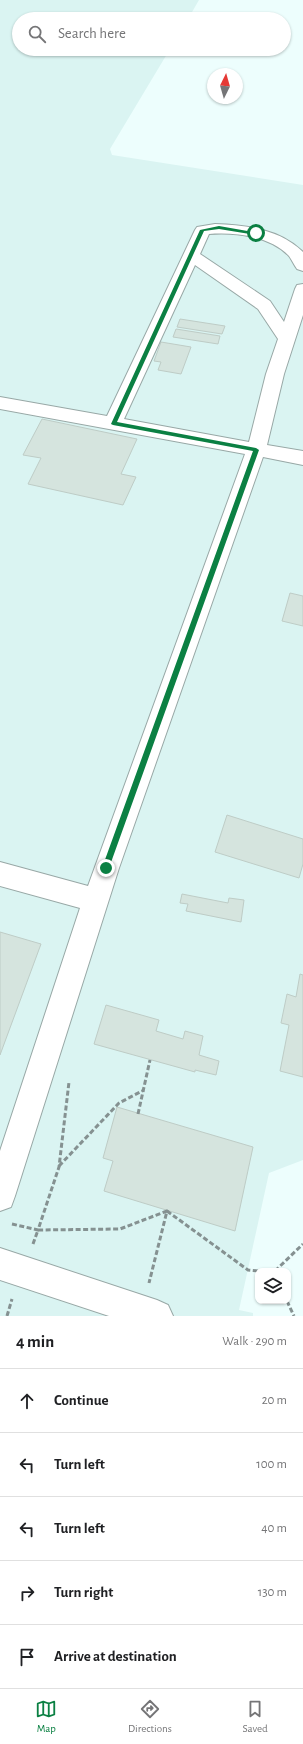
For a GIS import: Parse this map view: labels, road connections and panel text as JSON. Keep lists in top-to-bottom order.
{
  "north": "top",
  "page": {
    "search": "Search here",
    "heading": ["4 min", "Walk · 290 m"],
    "list": [
      ["Continue", "20 m"],
      ["Turn left", "100 m"],
      ["Turn left", "40 m"],
      ["Turn right", "130 m"],
      "Arrive at destination"
    ],
    "nav": ["Map", "Directions", "Saved"]
  }
}
